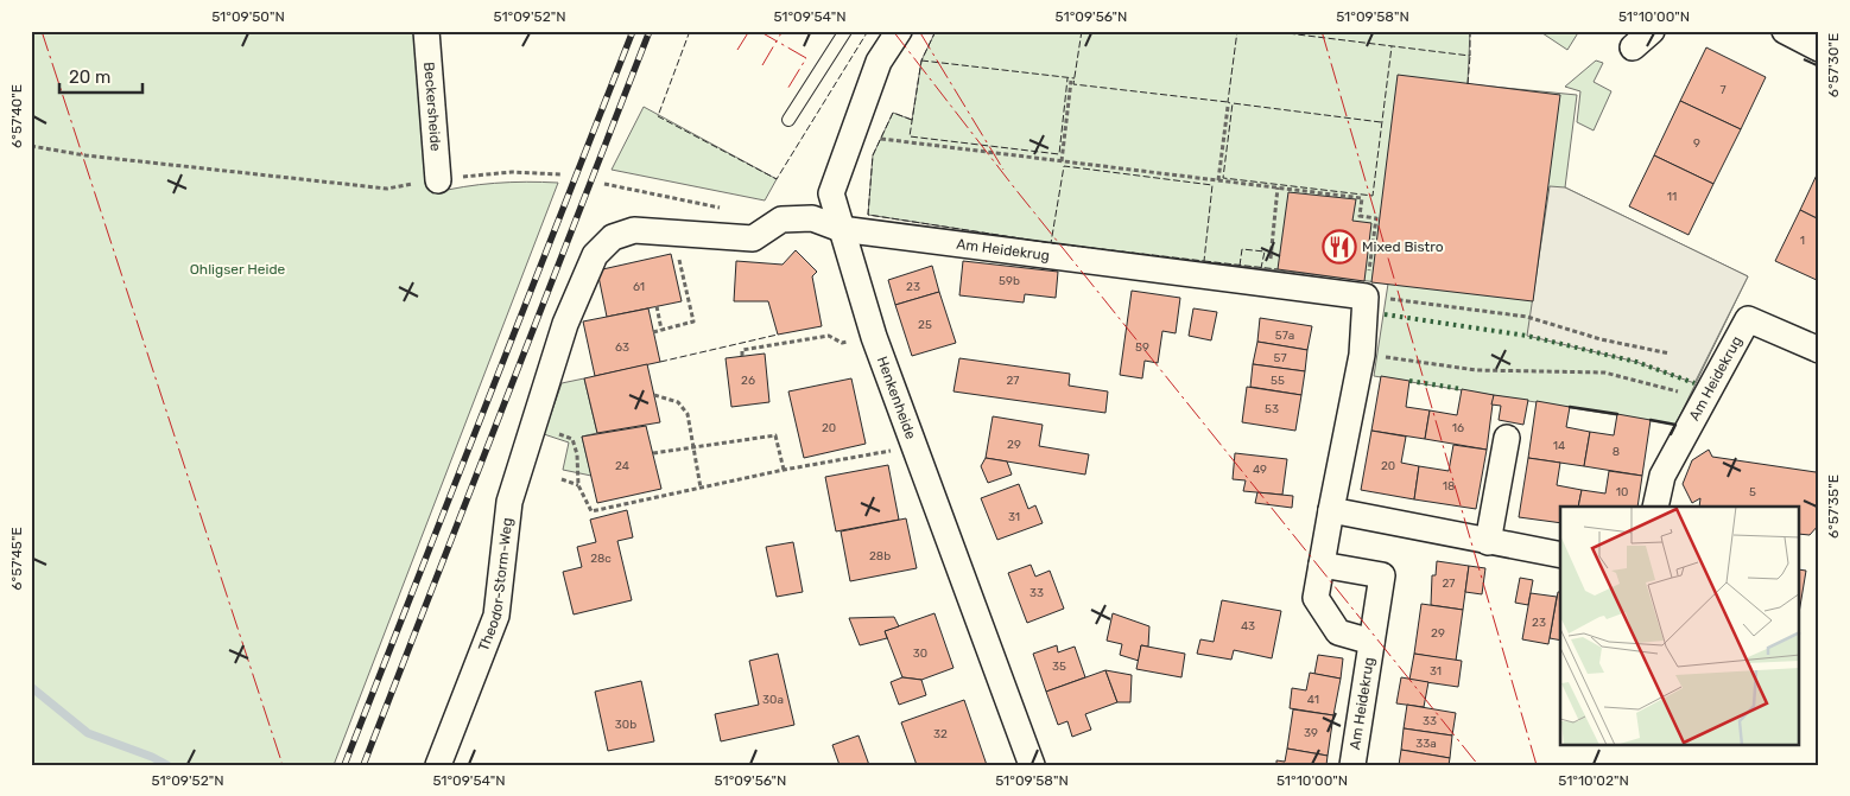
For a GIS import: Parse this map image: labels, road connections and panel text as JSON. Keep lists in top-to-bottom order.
{
  "streets": {
    "street": [
      "Beckersheide",
      "Am Heidekrug",
      "Henkenheide",
      "Theodor-Storm-Weg"
    ]
  },
  "crossings": [
    ["Am Heidekrug", "Henkenheide"],
    ["Am Heidekrug", "Theodor-Storm-Weg"]
  ],
  "parks": ["Ohligser Heide"],
  "places": {
    "restaurant": ["Mixed Bistro"]
  },
  "house_numbers": [
    "7",
    "9",
    "11",
    "1",
    "59b",
    "61",
    "23",
    "25",
    "57a",
    "63",
    "59",
    "57",
    "26",
    "27",
    "55",
    "53",
    "20",
    "16",
    "29",
    "14",
    "8",
    "24",
    "20",
    "49",
    "18",
    "10",
    "5",
    "31",
    "28b",
    "28c",
    "27",
    "33",
    "23",
    "43",
    "29",
    "30",
    "35",
    "31",
    "30a",
    "41",
    "33",
    "30b",
    "39",
    "32",
    "33a"
  ],
  "scale_bar": "20 m",
  "coordinates": [
    "51°09'50\"N",
    "51°09'52\"N",
    "51°09'54\"N",
    "51°09'56\"N",
    "51°09'58\"N",
    "51°10'00\"N",
    "6°57'30\"E",
    "6°57'40\"E",
    "6°57'35\"E",
    "6°57'45\"E",
    "51°10'02\"N"
  ]
}
